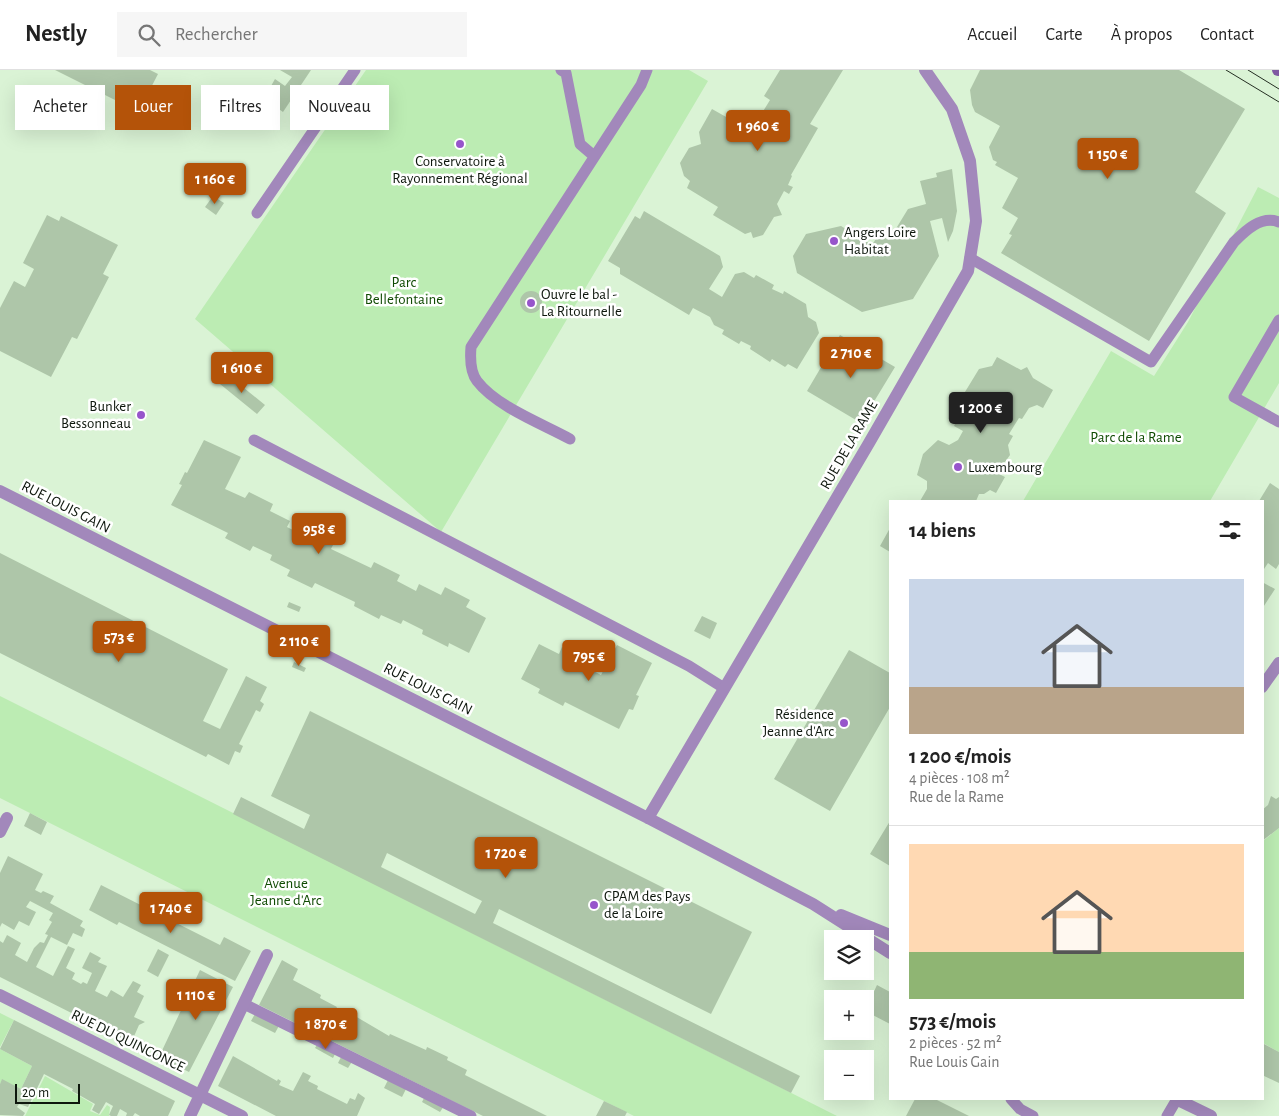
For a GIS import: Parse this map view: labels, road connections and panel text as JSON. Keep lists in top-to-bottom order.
{
  "streets": {
    "street": ["RUE DE LA RAME", "RUE LOUIS GAIN", "RUE DU QUINCONCE"]
  },
  "crossings": [
    ["RUE DE LA RAME", "RUE LOUIS GAIN"]
  ],
  "parks": ["Parc Bellefontaine", "Parc de la Rame", "Avenue Jeanne d'Arc"],
  "places": [
    "Conservatoire à Rayonnement Régional",
    "Angers Loire Habitat",
    "Ouvre le bal - La Ritournelle",
    "Bunker Bessonneau",
    "Luxembourg",
    "Résidence Jeanne d'Arc",
    "CPAM des Pays de la Loire"
  ],
  "scale_bar": "20 m",
  "page": {
    "header": "Nestly",
    "search": "Rechercher",
    "nav": [
      "Accueil",
      "Carte",
      "À propos",
      "Contact"
    ],
    "chip": [
      "Acheter",
      "Louer",
      "Filtres",
      "Nouveau"
    ],
    "price": [
      "1 960 €",
      "1 150 €",
      "1 160 €",
      "2 710 €",
      "1 610 €",
      "1 200 €",
      "958 €",
      "573 €",
      "2 110 €",
      "795 €",
      "1 720 €",
      "1 740 €",
      "1 110 €",
      "1 870 €"
    ],
    "heading": "14 biens",
    "list": [
      {
        "name": "1 200 €/mois",
        "note": "4 pièces · 108 m² · Rue de la Rame"
      },
      {
        "name": "573 €/mois",
        "note": "2 pièces · 52 m² · Rue Louis Gain"
      }
    ],
    "map_buttons": ["+", "−"],
    "scale": "20 m"
  }
}
